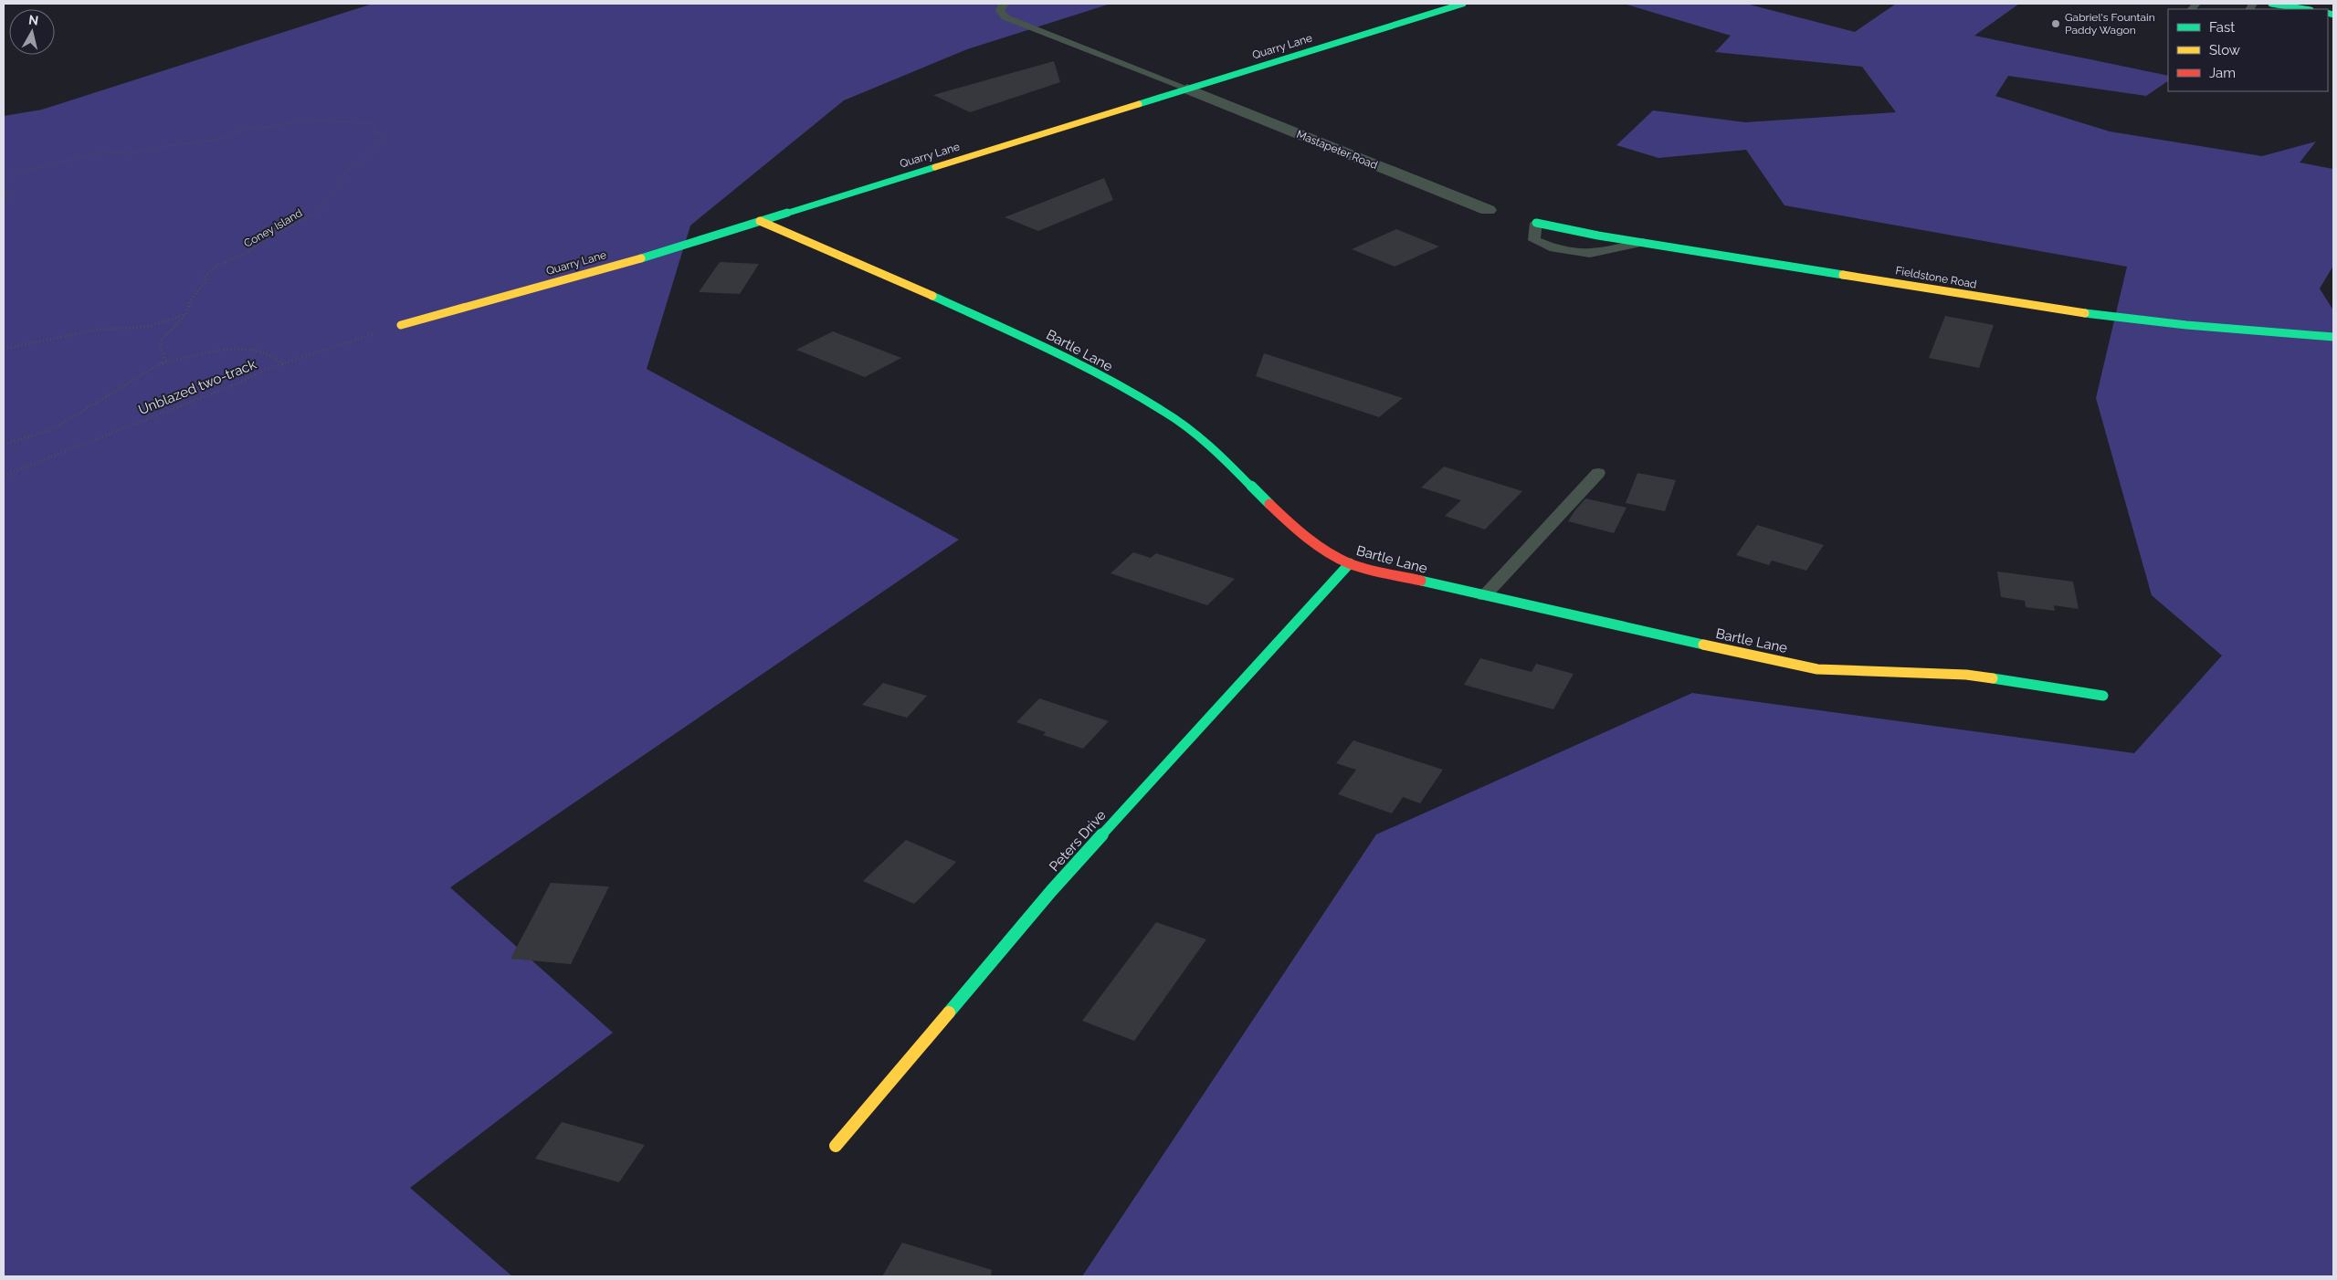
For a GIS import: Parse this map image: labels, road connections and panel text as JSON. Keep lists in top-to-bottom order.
{
  "streets": {
    "street": [
      "Quarry Lane",
      "Mastapeter Road",
      "Fieldstone Road",
      "Bartle Lane",
      "Peters Drive"
    ],
    "path": ["Coney Island", "Unblazed two-track"]
  },
  "crossings": [
    ["Quarry Lane", "Mastapeter Road"],
    ["Quarry Lane", "Bartle Lane"],
    ["Quarry Lane", "Unblazed two-track"],
    ["Bartle Lane", "Peters Drive"]
  ],
  "places": ["Gabriel's Fountain Paddy Wagon"],
  "legend": ["Fast", "Slow", "Jam"],
  "north": "top"
}
